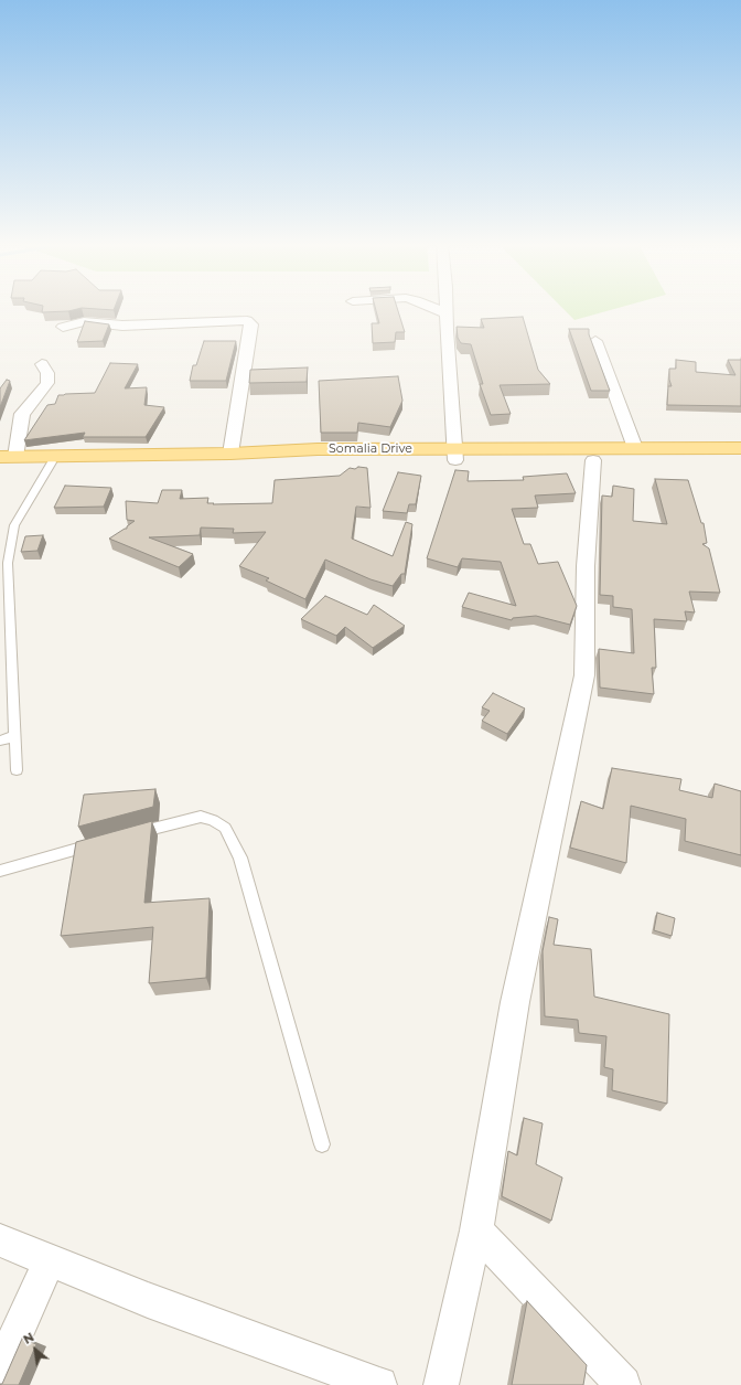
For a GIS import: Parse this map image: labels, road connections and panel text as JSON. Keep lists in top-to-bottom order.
{
  "streets": {
    "main road": ["Somalia Drive"]
  },
  "north": "top left"
}
